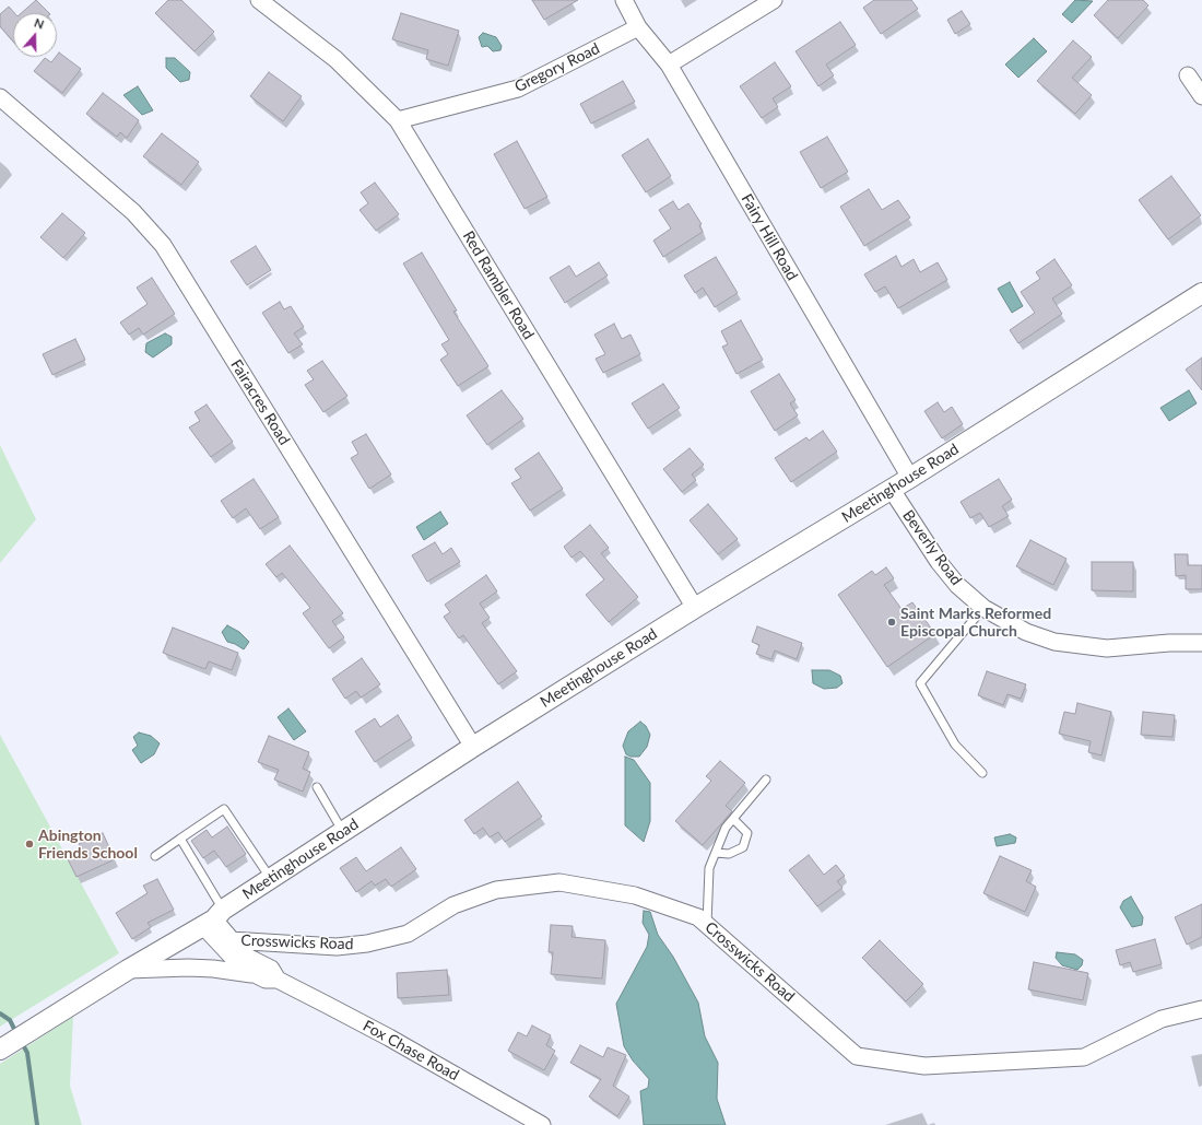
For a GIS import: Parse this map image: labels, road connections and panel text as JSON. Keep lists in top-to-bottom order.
{
  "streets": {
    "street": [
      "Gregory Road",
      "Fairy Hill Road",
      "Red Rambler Road",
      "Fairacres Road",
      "Meetinghouse Road",
      "Beverly Road",
      "Crosswicks Road",
      "Fox Chase Road"
    ]
  },
  "crossings": [
    ["Gregory Road", "Fairy Hill Road"],
    ["Gregory Road", "Red Rambler Road"],
    ["Fairy Hill Road", "Meetinghouse Road"],
    ["Red Rambler Road", "Meetinghouse Road"],
    ["Fairacres Road", "Meetinghouse Road"],
    ["Meetinghouse Road", "Beverly Road"],
    ["Meetinghouse Road", "Fox Chase Road"],
    ["Crosswicks Road", "Fox Chase Road"]
  ],
  "places": ["Saint Marks Reformed Episcopal Church", "Abington Friends School"],
  "north": "top"
}
